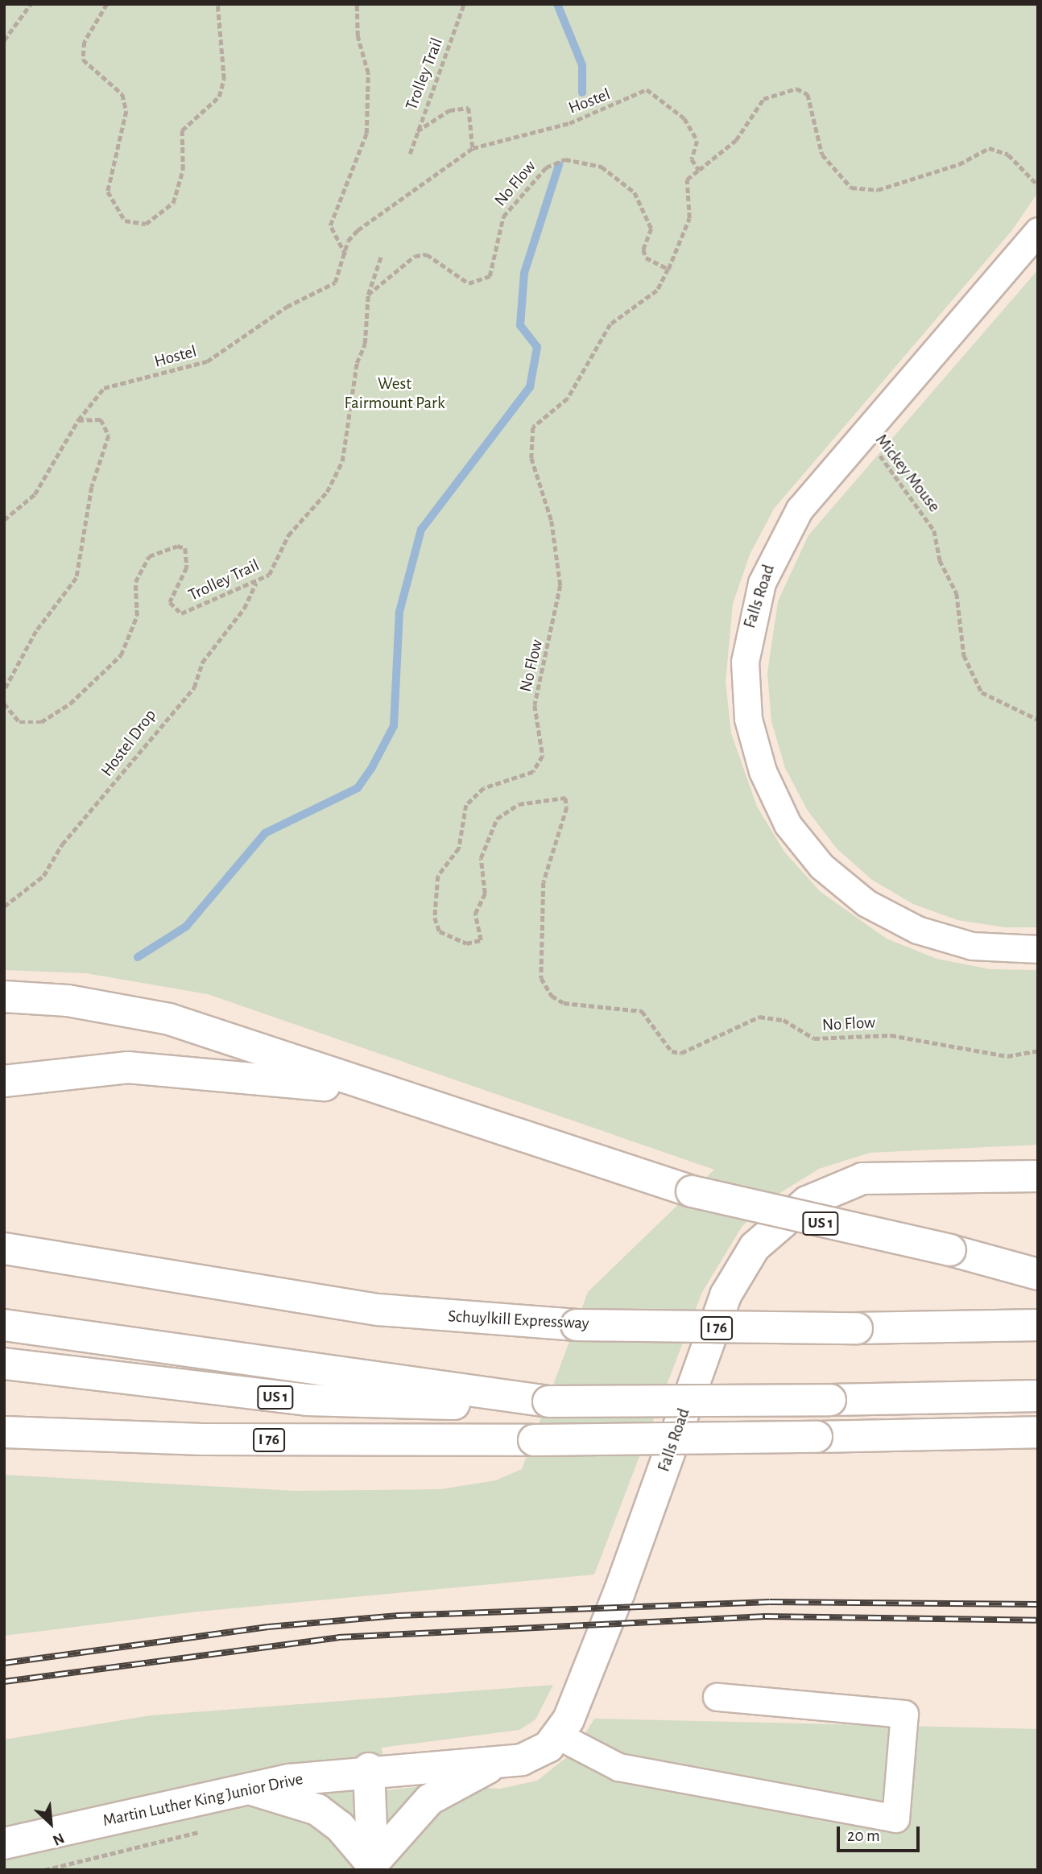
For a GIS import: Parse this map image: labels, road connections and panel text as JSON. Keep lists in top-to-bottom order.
{
  "streets": {
    "main road": [
      "Falls Road",
      "US 1",
      "Schuylkill Expressway",
      "I 76",
      "Martin Luther King Junior Drive"
    ],
    "path": [
      "Trolley Trail",
      "Hostel",
      "No Flow",
      "Mickey Mouse",
      "Hostel Drop"
    ]
  },
  "crossings": [
    ["Trolley Trail", "No Flow"],
    ["Trolley Trail", "Hostel Drop"],
    ["Mickey Mouse", "Falls Road"],
    ["Falls Road", "Martin Luther King Junior Drive"]
  ],
  "parks": ["West Fairmount Park"],
  "scale_bar": "20 m",
  "north": "bottom right"
}
